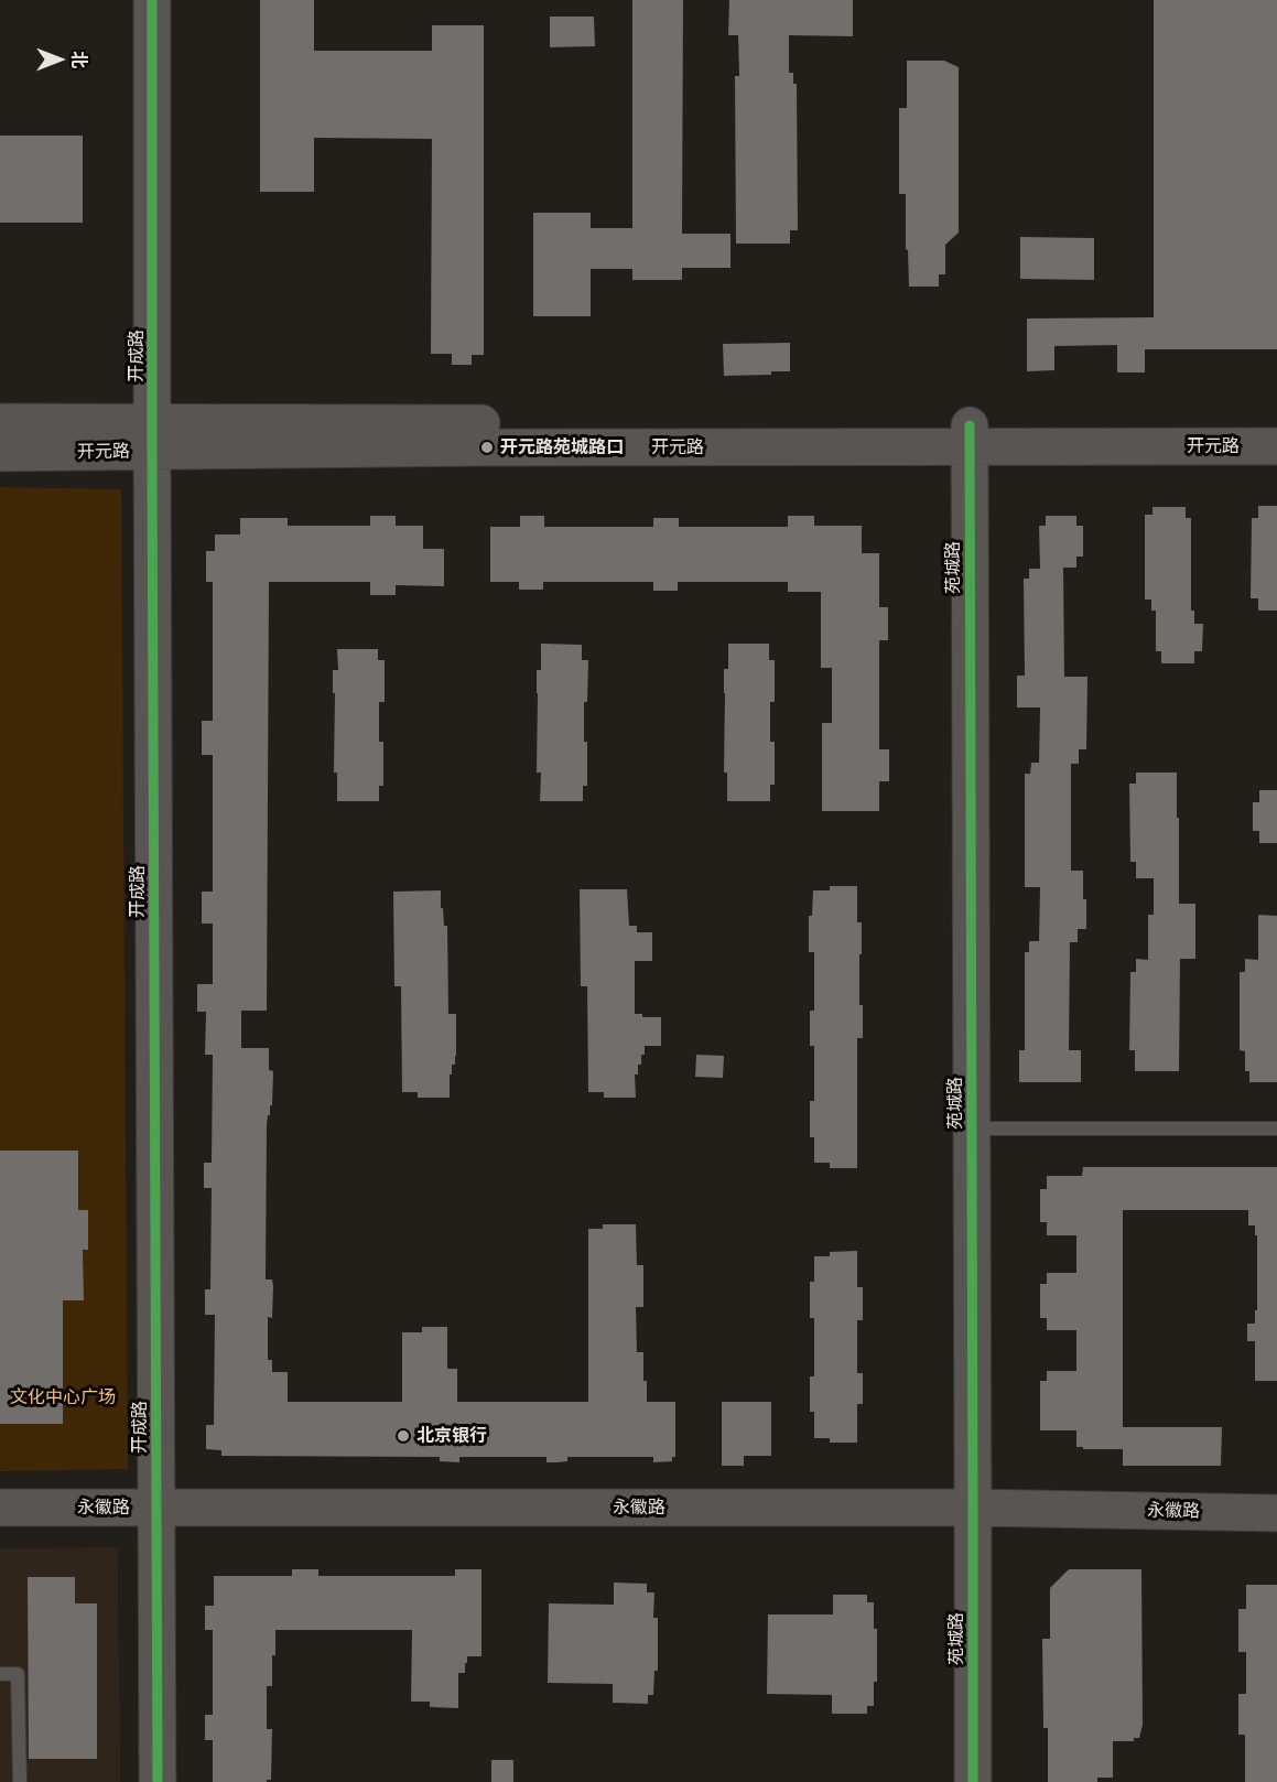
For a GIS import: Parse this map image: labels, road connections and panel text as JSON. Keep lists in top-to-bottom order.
{
  "streets": {
    "street": [
      "开成路",
      "开元路",
      "苑城路",
      "永徽路"
    ]
  },
  "crossings": [
    ["开成路", "开元路"],
    ["开成路", "永徽路"],
    ["开元路", "苑城路"],
    ["苑城路", "永徽路"]
  ],
  "parks": ["文化中心广场"],
  "places": ["开元路苑城路口", "北京银行"],
  "north": "right"
}
